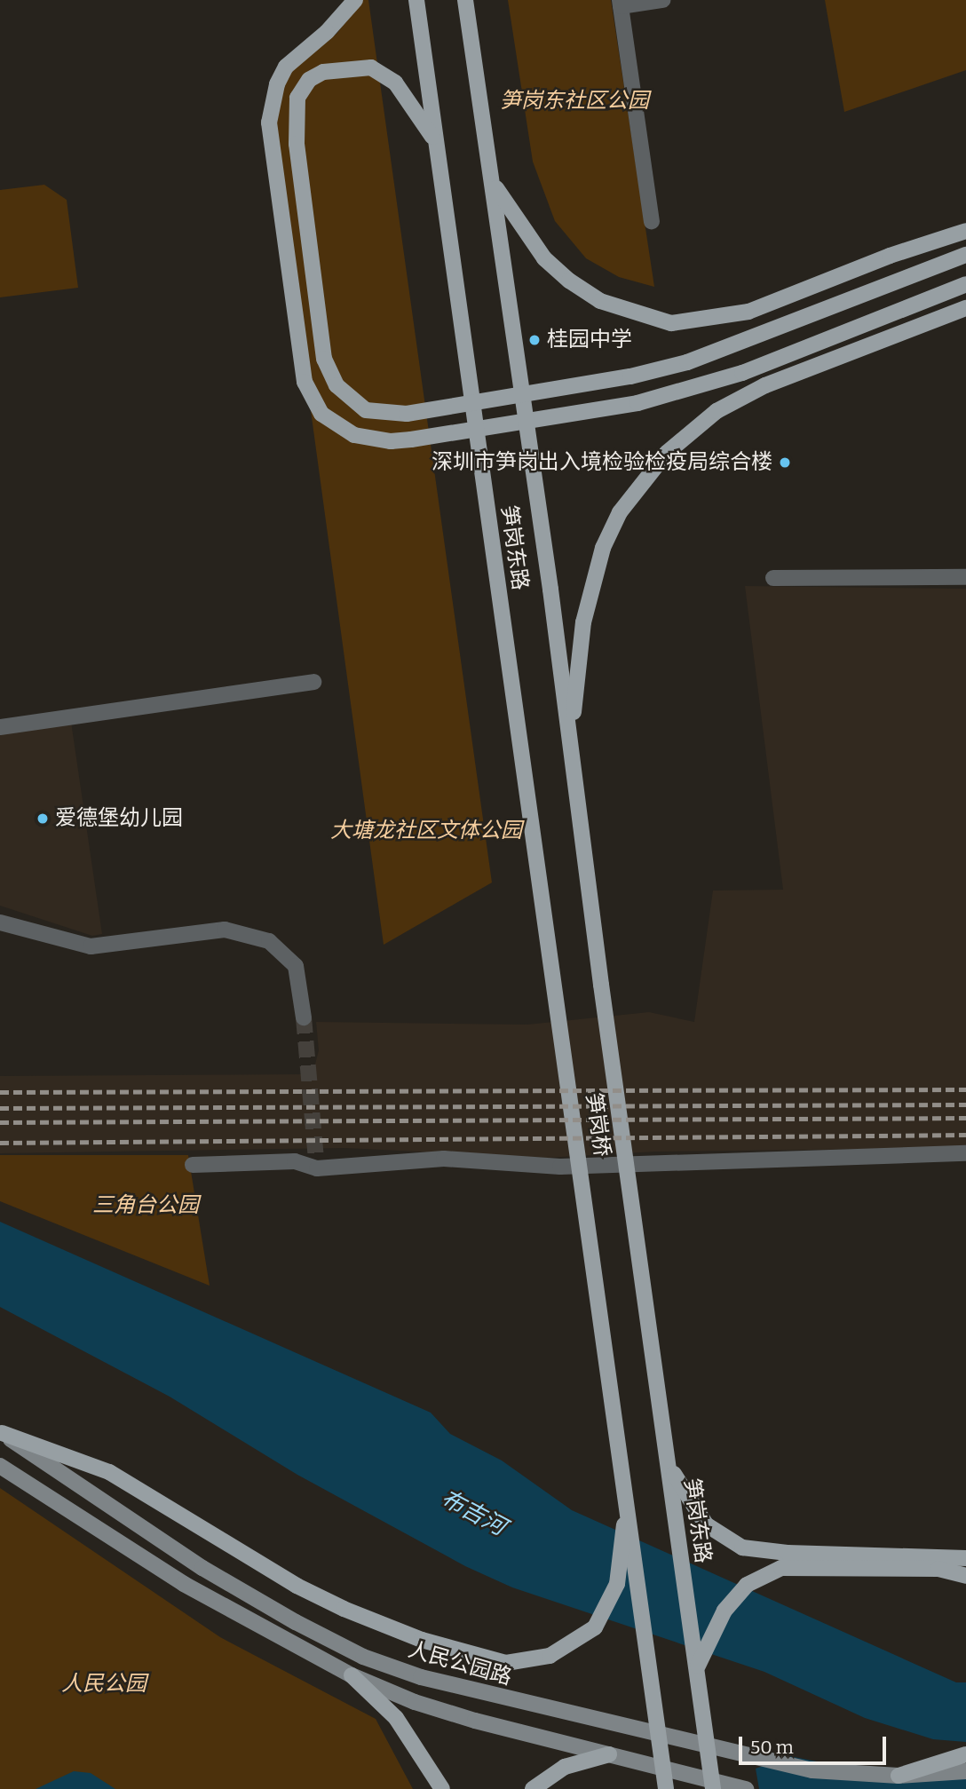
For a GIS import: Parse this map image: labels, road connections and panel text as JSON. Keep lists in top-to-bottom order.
{
  "streets": {
    "main road": ["笋岗东路", "笋岗桥", "人民公园路"]
  },
  "crossings": [
    ["笋岗东路", "笋岗桥"]
  ],
  "water": ["布吉河"],
  "parks": [
    "笋岗东社区公园",
    "大塘龙社区文体公园",
    "三角台公园",
    "人民公园"
  ],
  "places": ["桂园中学", "深圳市笋岗出入境检验检疫局综合楼", "爱德堡幼儿园"],
  "scale_bar": "50 m"
}
